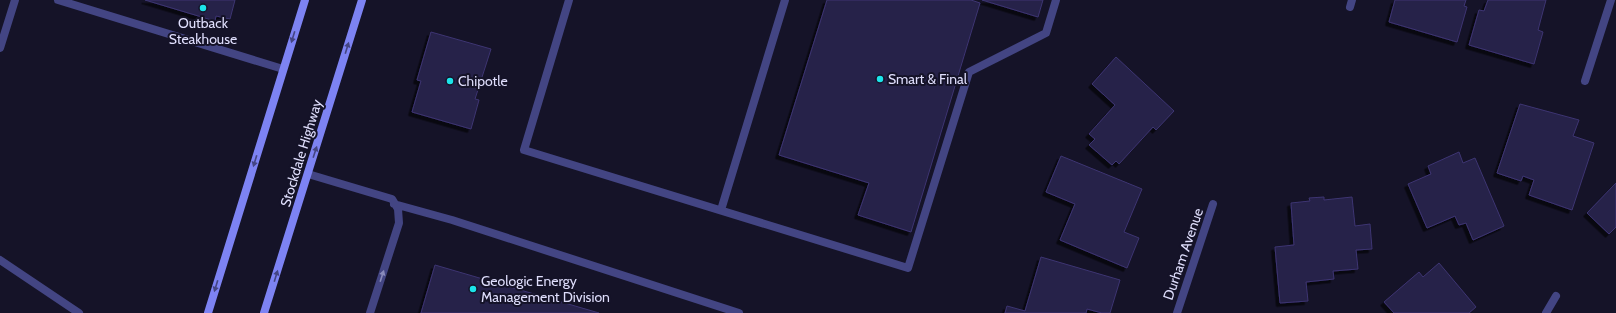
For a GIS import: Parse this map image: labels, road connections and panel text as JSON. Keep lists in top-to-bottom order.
{
  "streets": {
    "main road": ["Stockdale Highway"],
    "street": ["Durham Avenue"]
  },
  "places": [
    "Outback Steakhouse",
    "Smart & Final",
    "Chipotle",
    "Geologic Energy Management Division"
  ]
}
